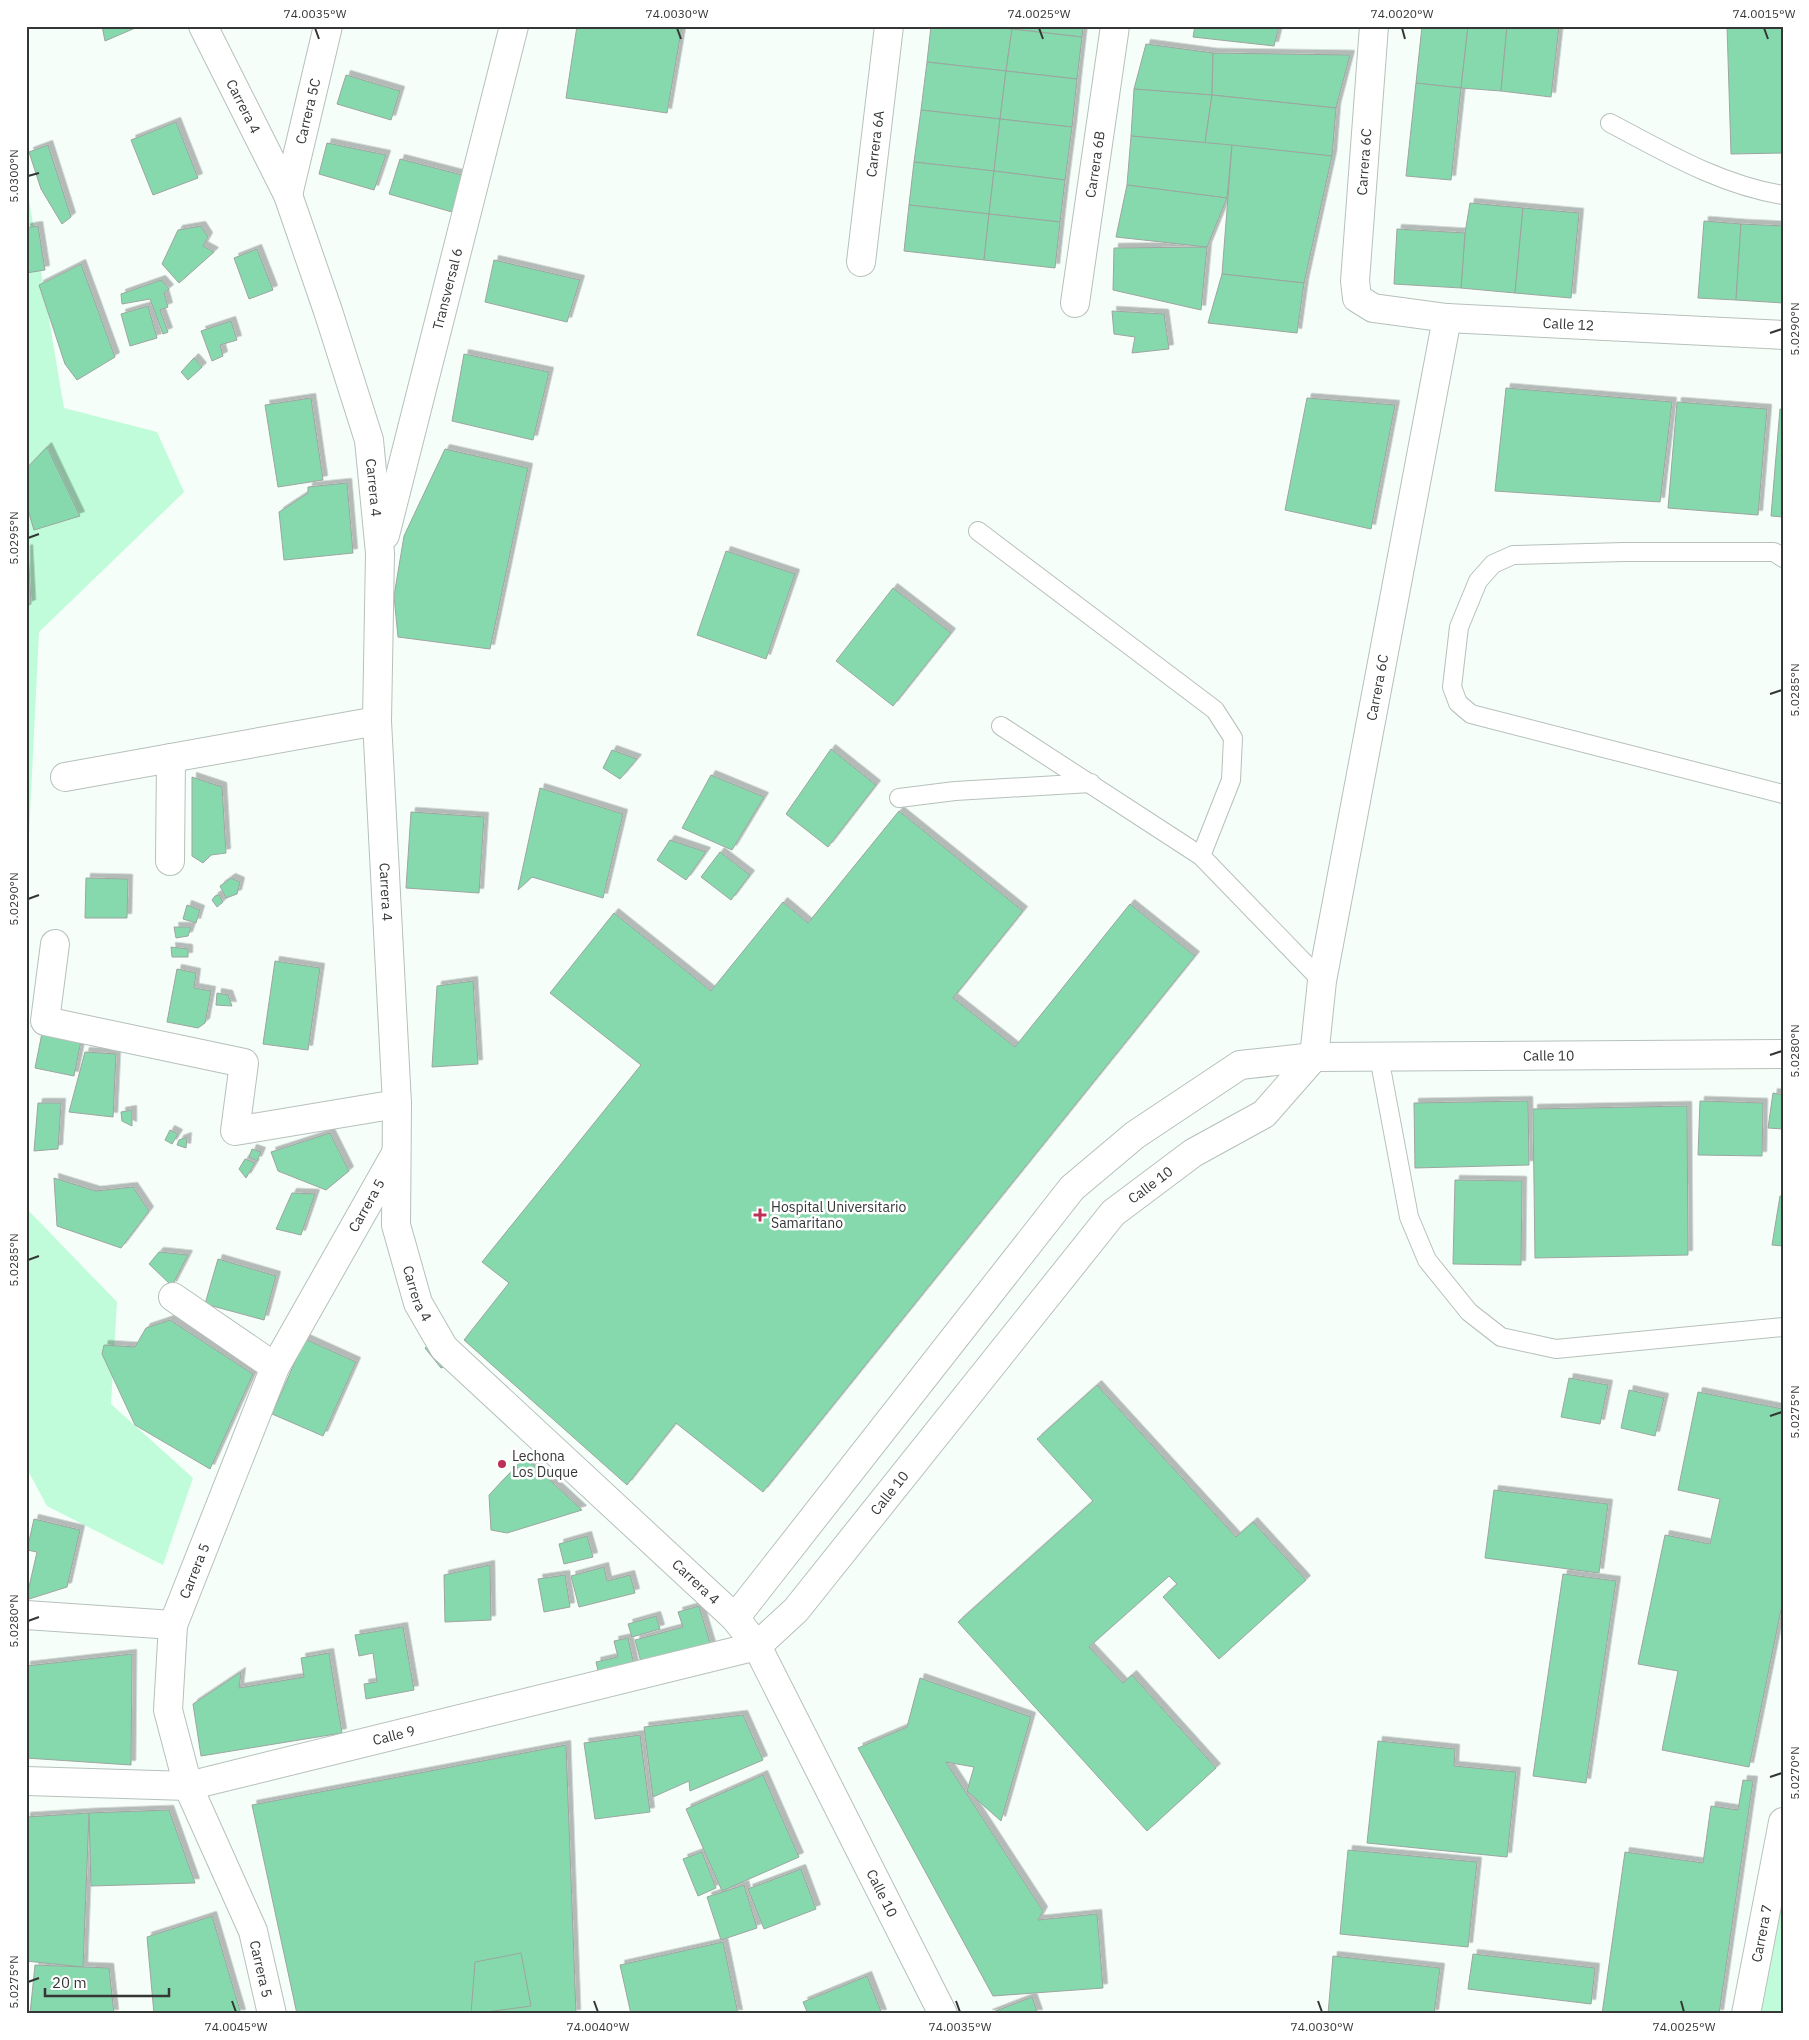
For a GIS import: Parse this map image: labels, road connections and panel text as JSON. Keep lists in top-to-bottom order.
{
  "streets": {
    "street": [
      "Carrera 4",
      "Carrera 5C",
      "Carrera 6A",
      "Carrera 6C",
      "Carrera 6B",
      "Transversal 6",
      "Calle 12",
      "Calle 10",
      "Carrera 5",
      "Calle 9",
      "Carrera 7"
    ]
  },
  "crossings": [
    ["Carrera 4", "Carrera 5C"],
    ["Carrera 4", "Transversal 6"],
    ["Carrera 4", "Calle 10"],
    ["Carrera 4", "Carrera 5"],
    ["Carrera 4", "Calle 9"],
    ["Carrera 6C", "Calle 12"],
    ["Carrera 6C", "Calle 10"],
    ["Calle 10", "Calle 9"],
    ["Carrera 5", "Calle 9"]
  ],
  "places": {
    "health": ["Hospital Universitario Samaritano"],
    "other": ["Lechona Los Duque"]
  },
  "scale_bar": "20 m",
  "coordinates": [
    "74.0035°W",
    "74.0030°W",
    "74.0025°W",
    "74.0020°W",
    "74.0015°W",
    "5.0300°N",
    "5.0290°N",
    "5.0295°N",
    "5.0285°N",
    "5.0280°N",
    "5.0275°N",
    "5.0270°N",
    "74.0045°W",
    "74.0040°W"
  ]
}
